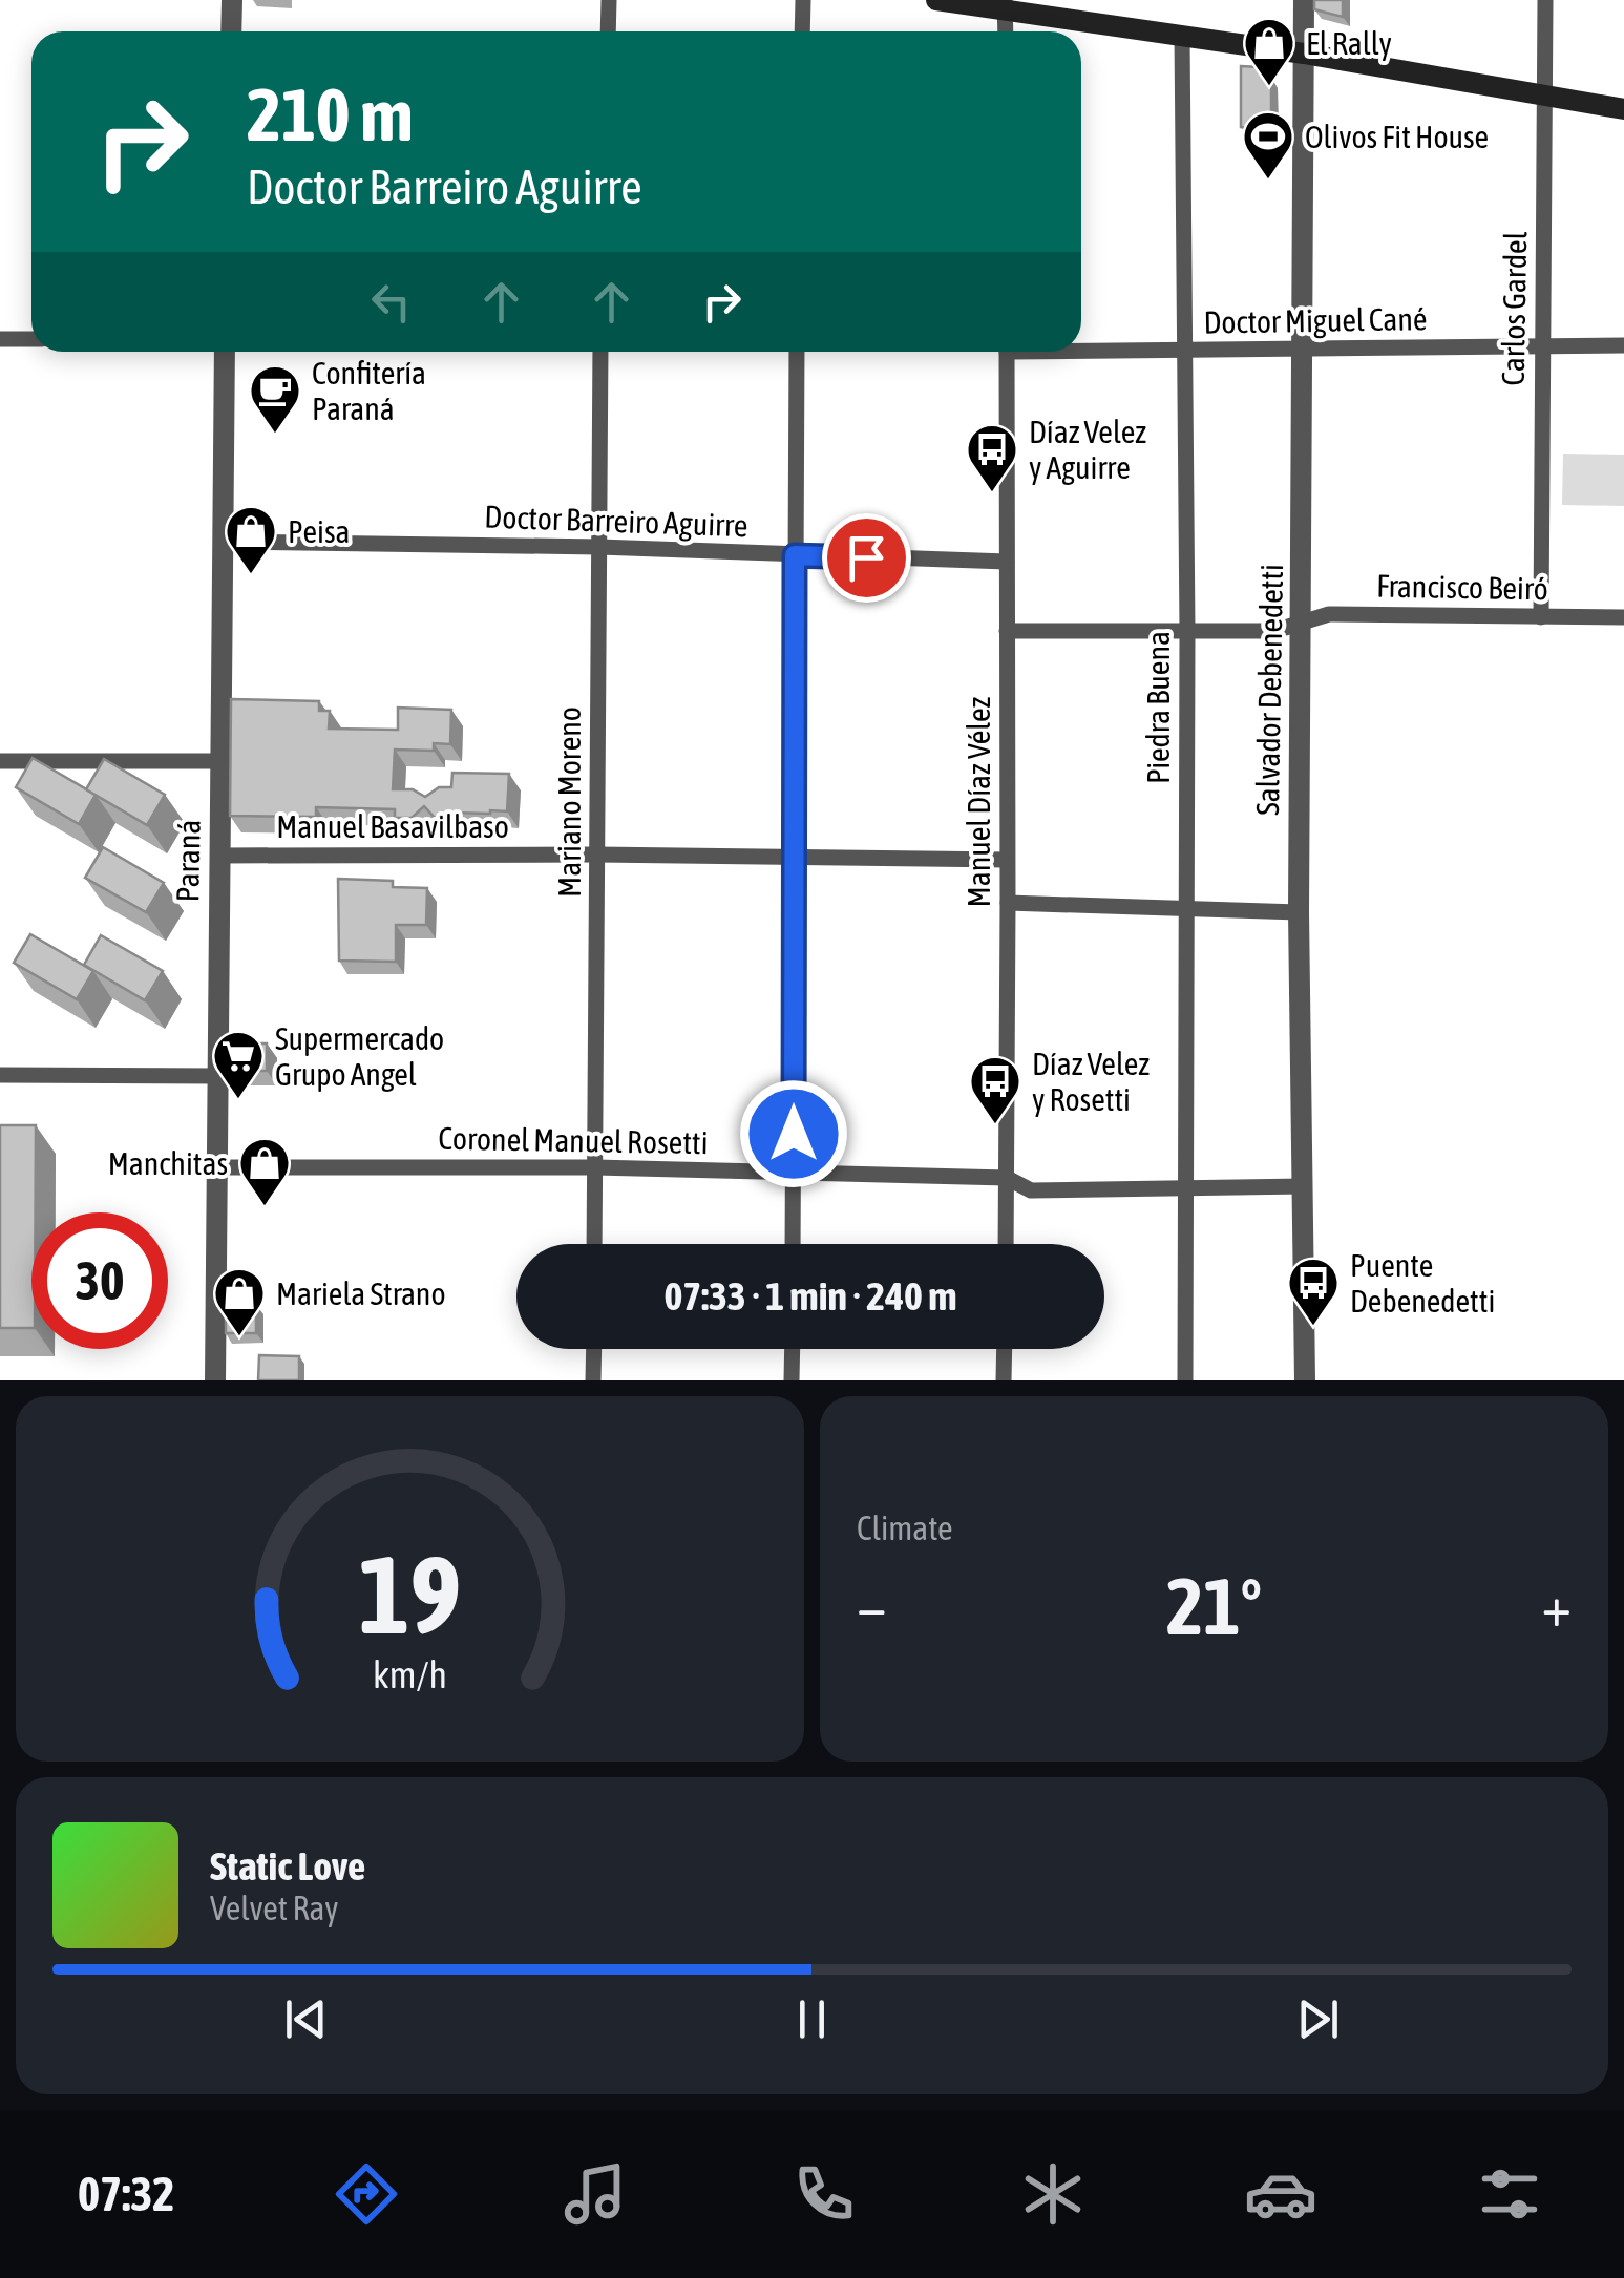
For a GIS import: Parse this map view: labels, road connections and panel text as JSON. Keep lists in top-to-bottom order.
{
  "streets": {
    "street": [
      "Carlos Gardel",
      "Doctor Miguel Cané",
      "Doctor Barreiro Aguirre",
      "Francisco Beiró",
      "Salvador Debenedetti",
      "Piedra Buena",
      "Mariano Moreno",
      "Manuel Díaz Vélez",
      "Manuel Basavilbaso",
      "Paraná",
      "Coronel Manuel Rosetti"
    ]
  },
  "crossings": [
    ["Carlos Gardel", "Doctor Miguel Cané"],
    ["Carlos Gardel", "Francisco Beiró"],
    ["Doctor Miguel Cané", "Salvador Debenedetti"],
    ["Doctor Miguel Cané", "Piedra Buena"],
    ["Doctor Barreiro Aguirre", "Mariano Moreno"],
    ["Doctor Barreiro Aguirre", "Manuel Díaz Vélez"],
    ["Doctor Barreiro Aguirre", "Paraná"],
    ["Francisco Beiró", "Salvador Debenedetti"],
    ["Salvador Debenedetti", "Coronel Manuel Rosetti"],
    ["Piedra Buena", "Coronel Manuel Rosetti"],
    ["Mariano Moreno", "Manuel Basavilbaso"],
    ["Mariano Moreno", "Coronel Manuel Rosetti"],
    ["Manuel Díaz Vélez", "Manuel Basavilbaso"],
    ["Manuel Díaz Vélez", "Coronel Manuel Rosetti"],
    ["Manuel Basavilbaso", "Paraná"],
    ["Paraná", "Coronel Manuel Rosetti"]
  ],
  "places": {
    "shop": [
      "El Rally",
      "Peisa",
      "Manchitas",
      "Mariela Strano"
    ],
    "sports": ["Olivos Fit House"],
    "cafe": ["Confitería Paraná"],
    "bus stop": ["Díaz Velez y Aguirre", "Díaz Velez y Rosetti", "Puente Debenedetti"],
    "supermarket": ["Supermercado Grupo Angel"]
  },
  "page": {
    "turn": ["210 m", "Doctor Barreiro Aguirre"],
    "limit": "30",
    "trip": "07:33 · 1 min · 240 m",
    "tile": "Climate",
    "heat": ["−", "21°", "+"],
    "song": ["Static Love", "Velvet Ray"],
    "tabs": "07:32",
    "gauge": ["19", "km/h"]
  }
}
